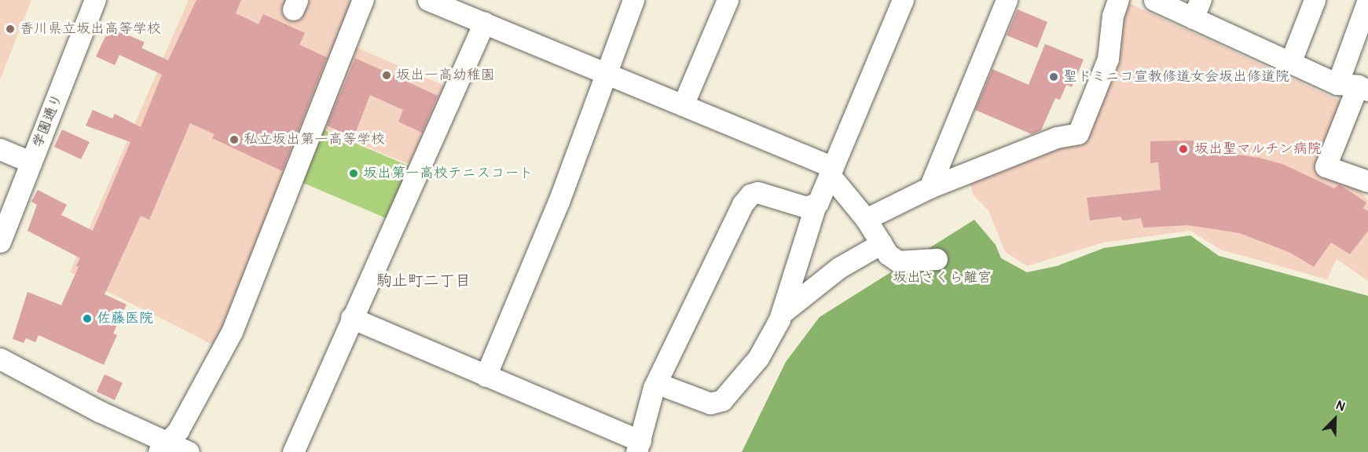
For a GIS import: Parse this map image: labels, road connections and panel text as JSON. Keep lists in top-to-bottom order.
{
  "streets": {
    "street": ["学園通り"]
  },
  "districts": ["駒止町二丁目"],
  "parks": ["坂出さくら離宮"],
  "places": [
    "香川県立坂出高等学校",
    "坂出一高幼稚園",
    "聖ドミニコ宣教修道女会坂出修道院",
    "私立坂出第一高等学校",
    "坂出聖マルチン病院",
    "坂出第一高校テニスコート",
    "佐藤医院"
  ],
  "north": "top right"
}
